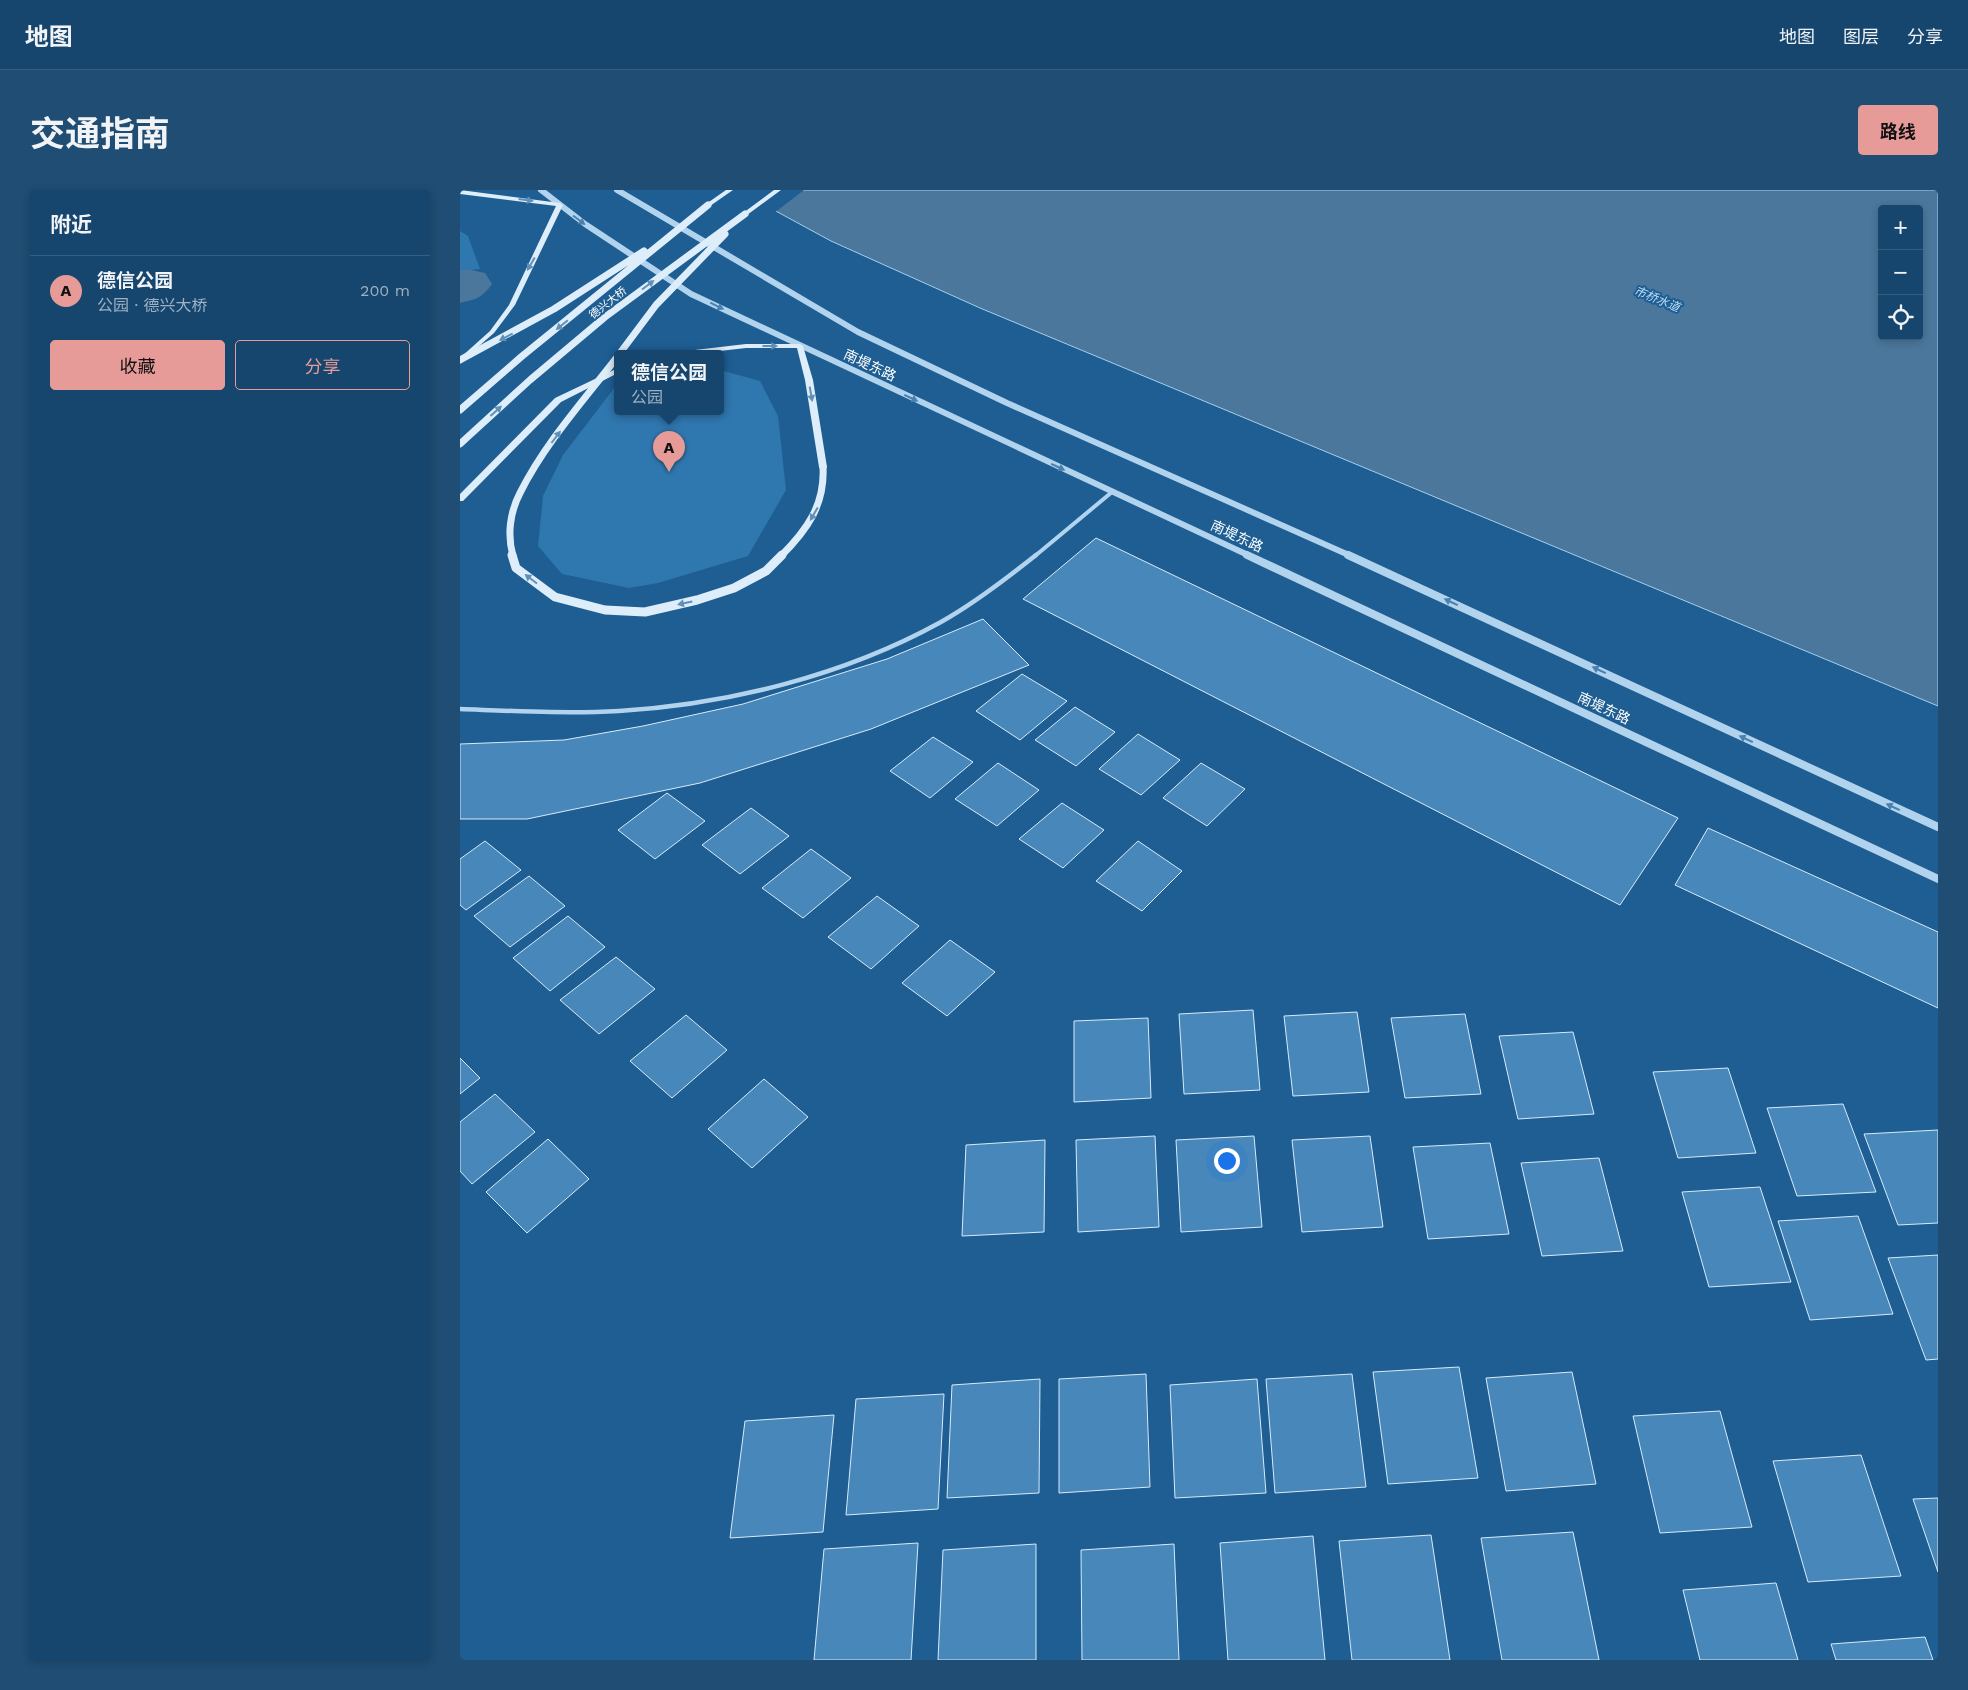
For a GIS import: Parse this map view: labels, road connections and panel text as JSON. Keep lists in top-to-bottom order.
{
  "streets": {
    "main road": ["德兴大桥"],
    "street": ["南堤东路"]
  },
  "water": ["市桥水道"],
  "page": {
    "header": "地图",
    "nav": ["地图", "图层", "分享"],
    "title": "交通指南",
    "buttons": [
      "路线",
      ["收藏", "分享"]
    ],
    "heading": "附近",
    "map_buttons": ["+", "−"],
    "list": [
      {
        "mark": "A",
        "name": "德信公园",
        "note": "公园 · 德兴大桥",
        "value": "200 m"
      }
    ],
    "popup": ["德信公园", "公园"],
    "pins": "A"
  }
}
